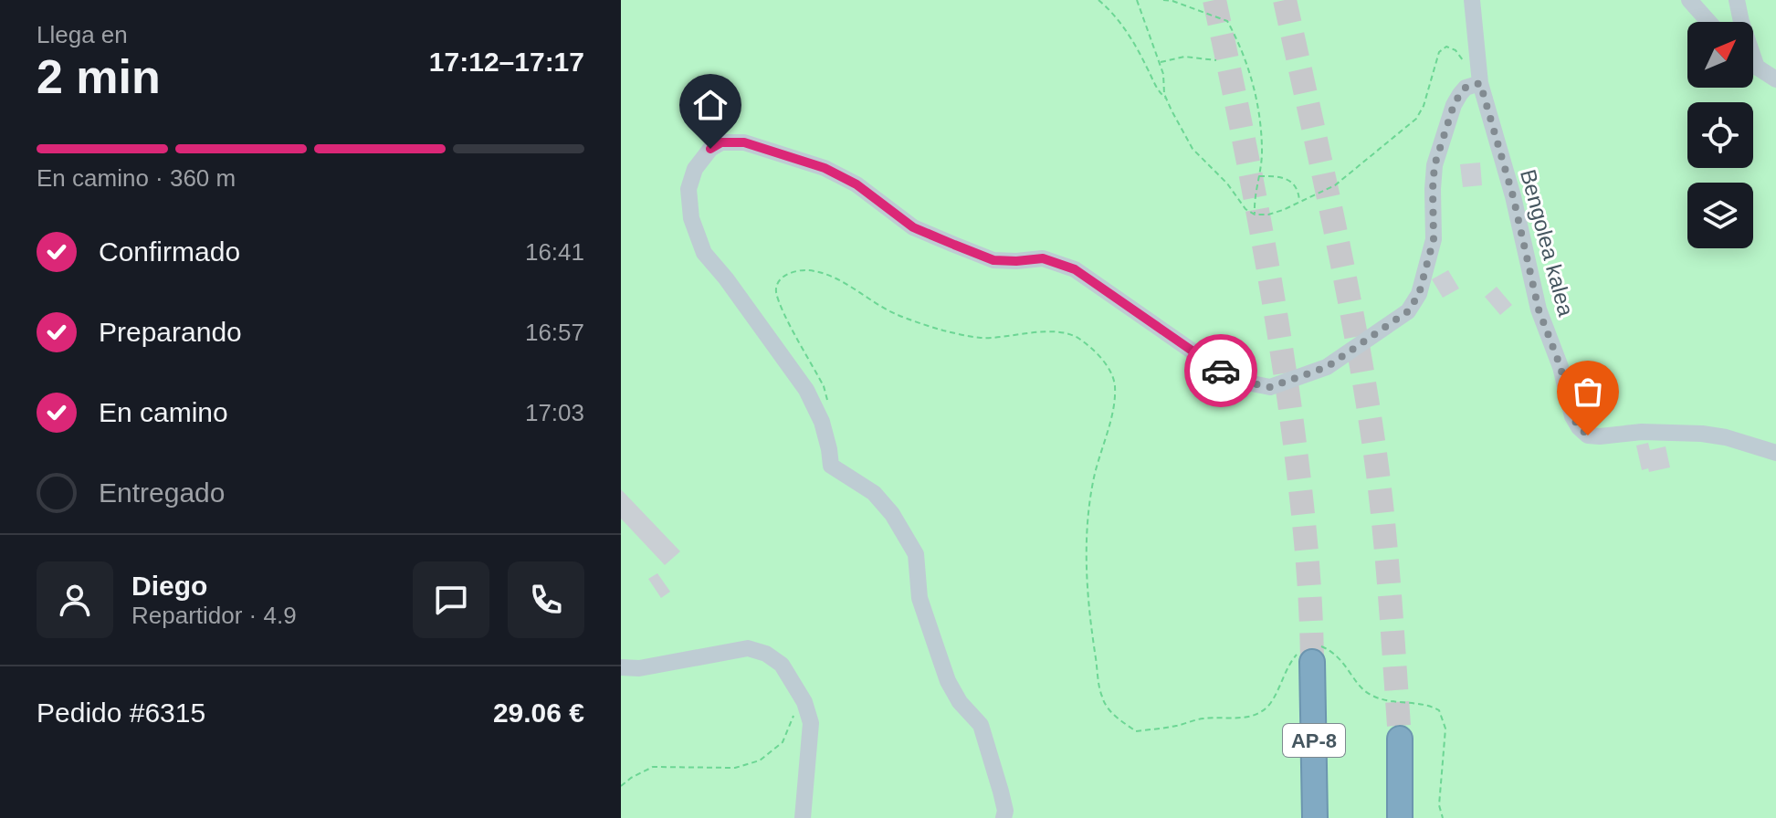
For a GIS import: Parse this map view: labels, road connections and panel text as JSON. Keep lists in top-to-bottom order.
{
  "streets": {
    "highway": ["AP-8"],
    "street": ["Bengolea kalea"]
  },
  "north": "top right",
  "page": {
    "heading": ["2 min", "Llega en", "17:12–17:17"],
    "panel": [
      "Diego",
      "Repartidor · 4.9",
      "Pedido #6315",
      "29.06 €"
    ],
    "bar": "En camino · 360 m",
    "list": [
      ["Confirmado", "16:41"],
      ["Preparando", "16:57"],
      ["En camino", "17:03"],
      "Entregado"
    ]
  }
}
